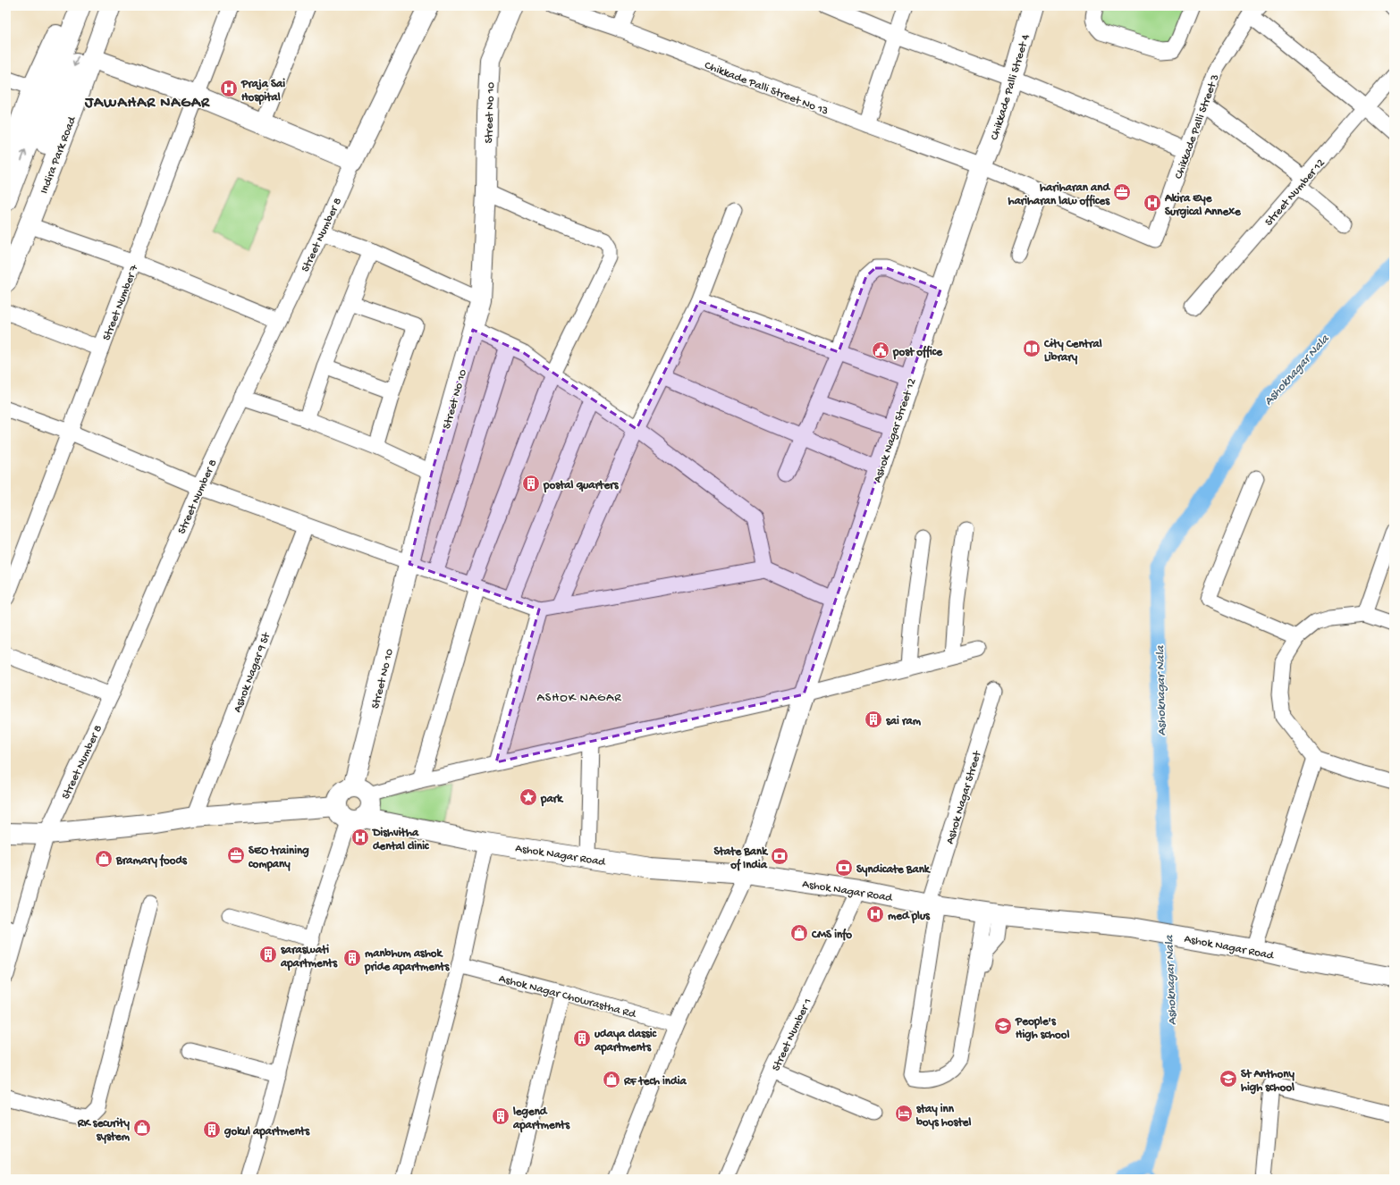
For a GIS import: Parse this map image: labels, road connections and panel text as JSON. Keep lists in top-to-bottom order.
{
  "streets": {
    "main road": [
      "Chikkade Palli Street 4",
      "Street No 10",
      "Indira Park Road",
      "Ashok Nagar Street 12",
      "Ashok Nagar Road"
    ],
    "street": [
      "Chikkade Palli Street No 13",
      "Chikkade Palli Street 3",
      "Street Number 12",
      "Street Number 8",
      "Street Number 7",
      "Ashok Nagar 9 St",
      "Ashok Nagar Street",
      "Ashok Nagar Chowrastha Rd",
      "Street Number 1"
    ]
  },
  "crossings": [
    ["Chikkade Palli Street No 13", "Chikkade Palli Street 4"],
    ["Chikkade Palli Street No 13", "Chikkade Palli Street 3"],
    ["Chikkade Palli Street No 13", "Ashok Nagar Street 12"],
    ["Chikkade Palli Street 4", "Chikkade Palli Street 3"],
    ["Chikkade Palli Street 4", "Ashok Nagar Street 12"],
    ["Street No 10", "Ashok Nagar Road"],
    ["Chikkade Palli Street 3", "Ashok Nagar Street 12"],
    ["Ashok Nagar Street 12", "Ashok Nagar Road"],
    ["Ashok Nagar Street", "Ashok Nagar Road"],
    ["Ashok Nagar Road", "Street Number 1"]
  ],
  "districts": ["JAWAHAR NAGAR", "ASHOK NAGAR"],
  "water": ["Ashoknagar Nala"],
  "places": {
    "hospital": [
      "Praja Sai Hospital",
      "Akira Eye Surgical Annexe",
      "Dishvitha dental clinic",
      "med plus"
    ],
    "office": ["hariharan and hariharan law offices", "SEO training company"],
    "library": ["City Central Library"],
    "public building": ["post office"],
    "building": [
      "postal quarters",
      "sai ram",
      "saraswati apartments",
      "manbhum ashok pride apartments",
      "udaya classic apartments",
      "legend apartments",
      "gokul apartments"
    ],
    "place": ["park"],
    "bank": ["State Bank of India", "Syndicate Bank"],
    "shop": [
      "Bramary foods",
      "CMS info",
      "RF tech india",
      "RK security system"
    ],
    "school or university": ["People's High school", "St Anthony high school"],
    "hotel": ["stay inn boys hostel"]
  }
}
